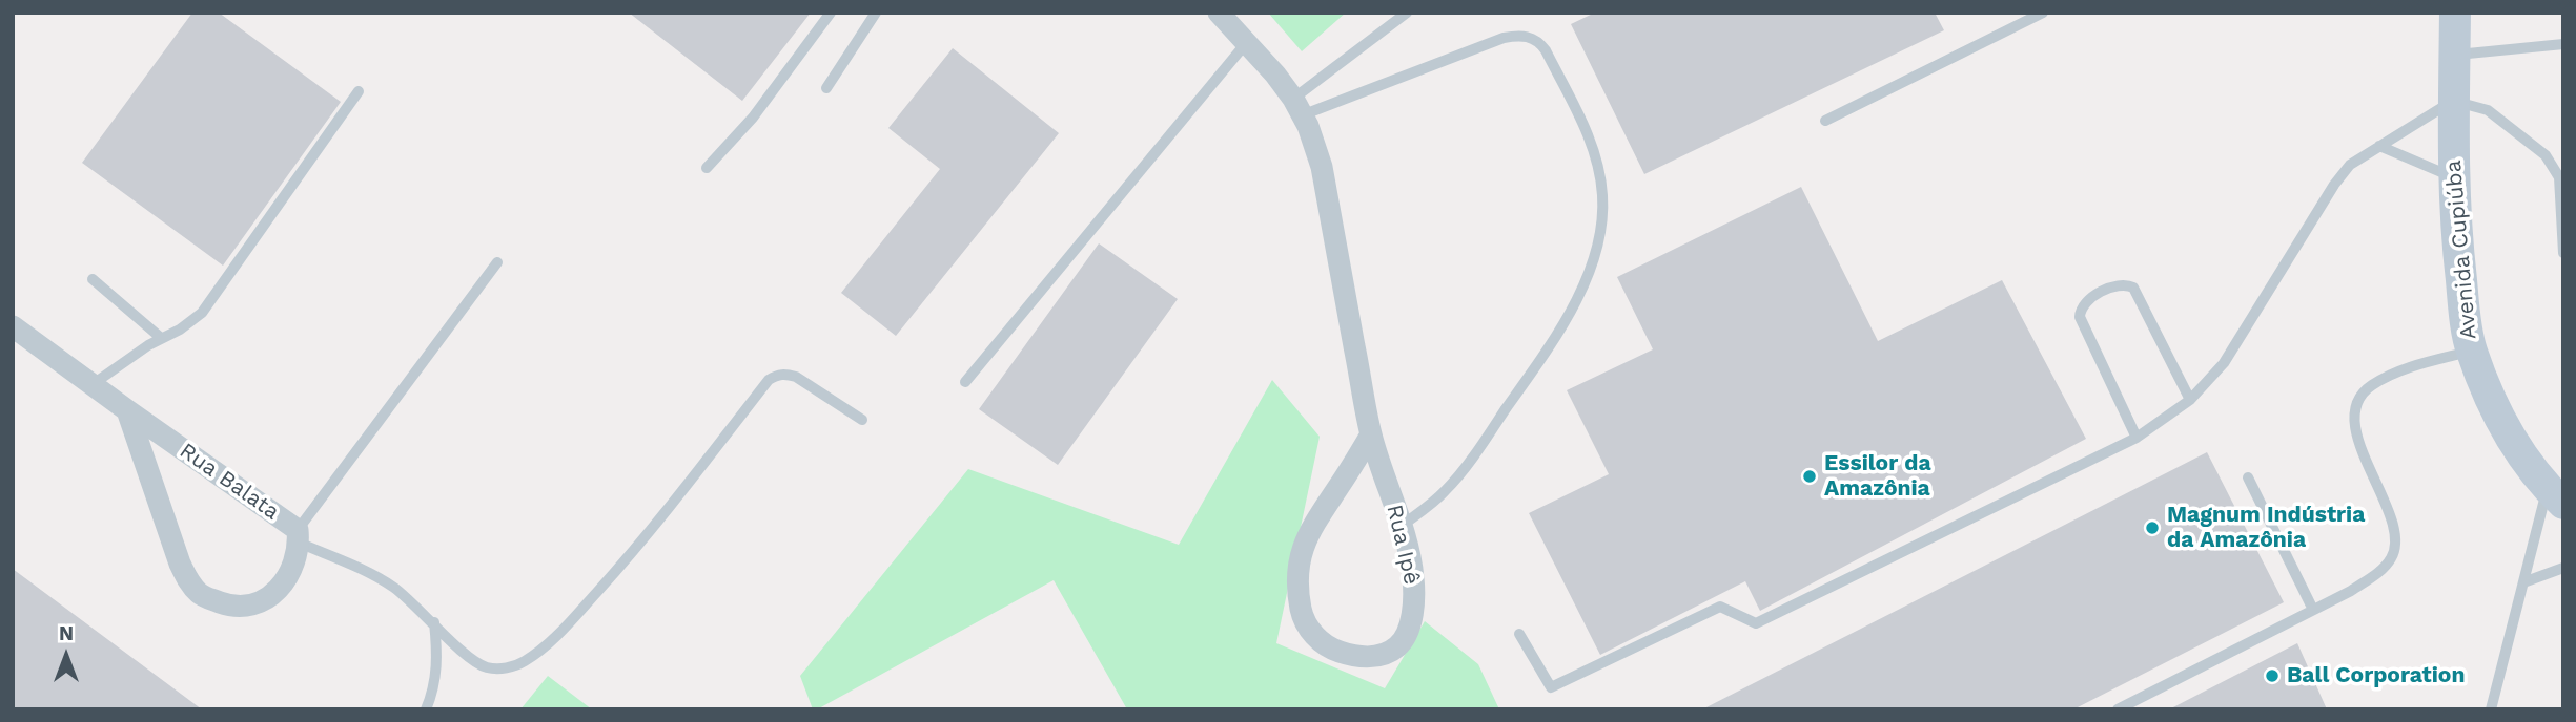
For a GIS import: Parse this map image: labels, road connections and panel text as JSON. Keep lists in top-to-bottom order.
{
  "streets": {
    "street": ["Avenida Cupiúba", "Rua Balata", "Rua Ipê"]
  },
  "places": ["Essilor da Amazônia", "Magnum Indústria da Amazônia", "Ball Corporation"],
  "north": "top"
}
